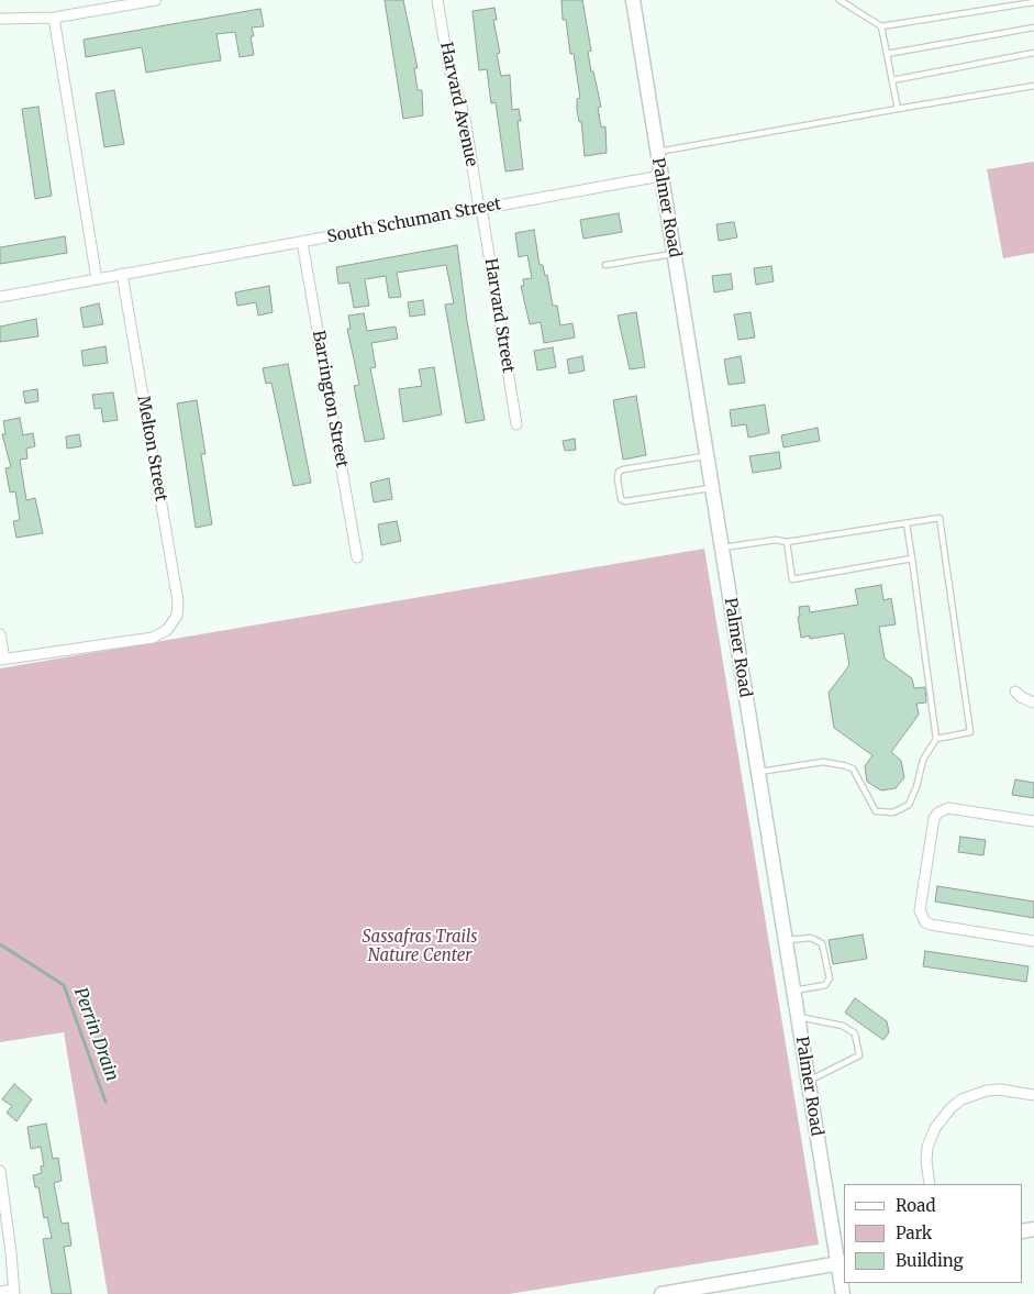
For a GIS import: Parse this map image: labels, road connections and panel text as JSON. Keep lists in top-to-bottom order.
{
  "streets": {
    "street": [
      "Harvard Avenue",
      "Palmer Road",
      "South Schuman Street",
      "Harvard Street",
      "Barrington Street",
      "Melton Street"
    ]
  },
  "crossings": [
    ["Harvard Avenue", "South Schuman Street"],
    ["Harvard Avenue", "Harvard Street"],
    ["Palmer Road", "South Schuman Street"],
    ["South Schuman Street", "Harvard Street"],
    ["South Schuman Street", "Barrington Street"],
    ["South Schuman Street", "Melton Street"]
  ],
  "water": ["Perrin Drain"],
  "parks": ["Sassafras Trails Nature Center"],
  "legend": ["Road", "Park", "Building"]
}
